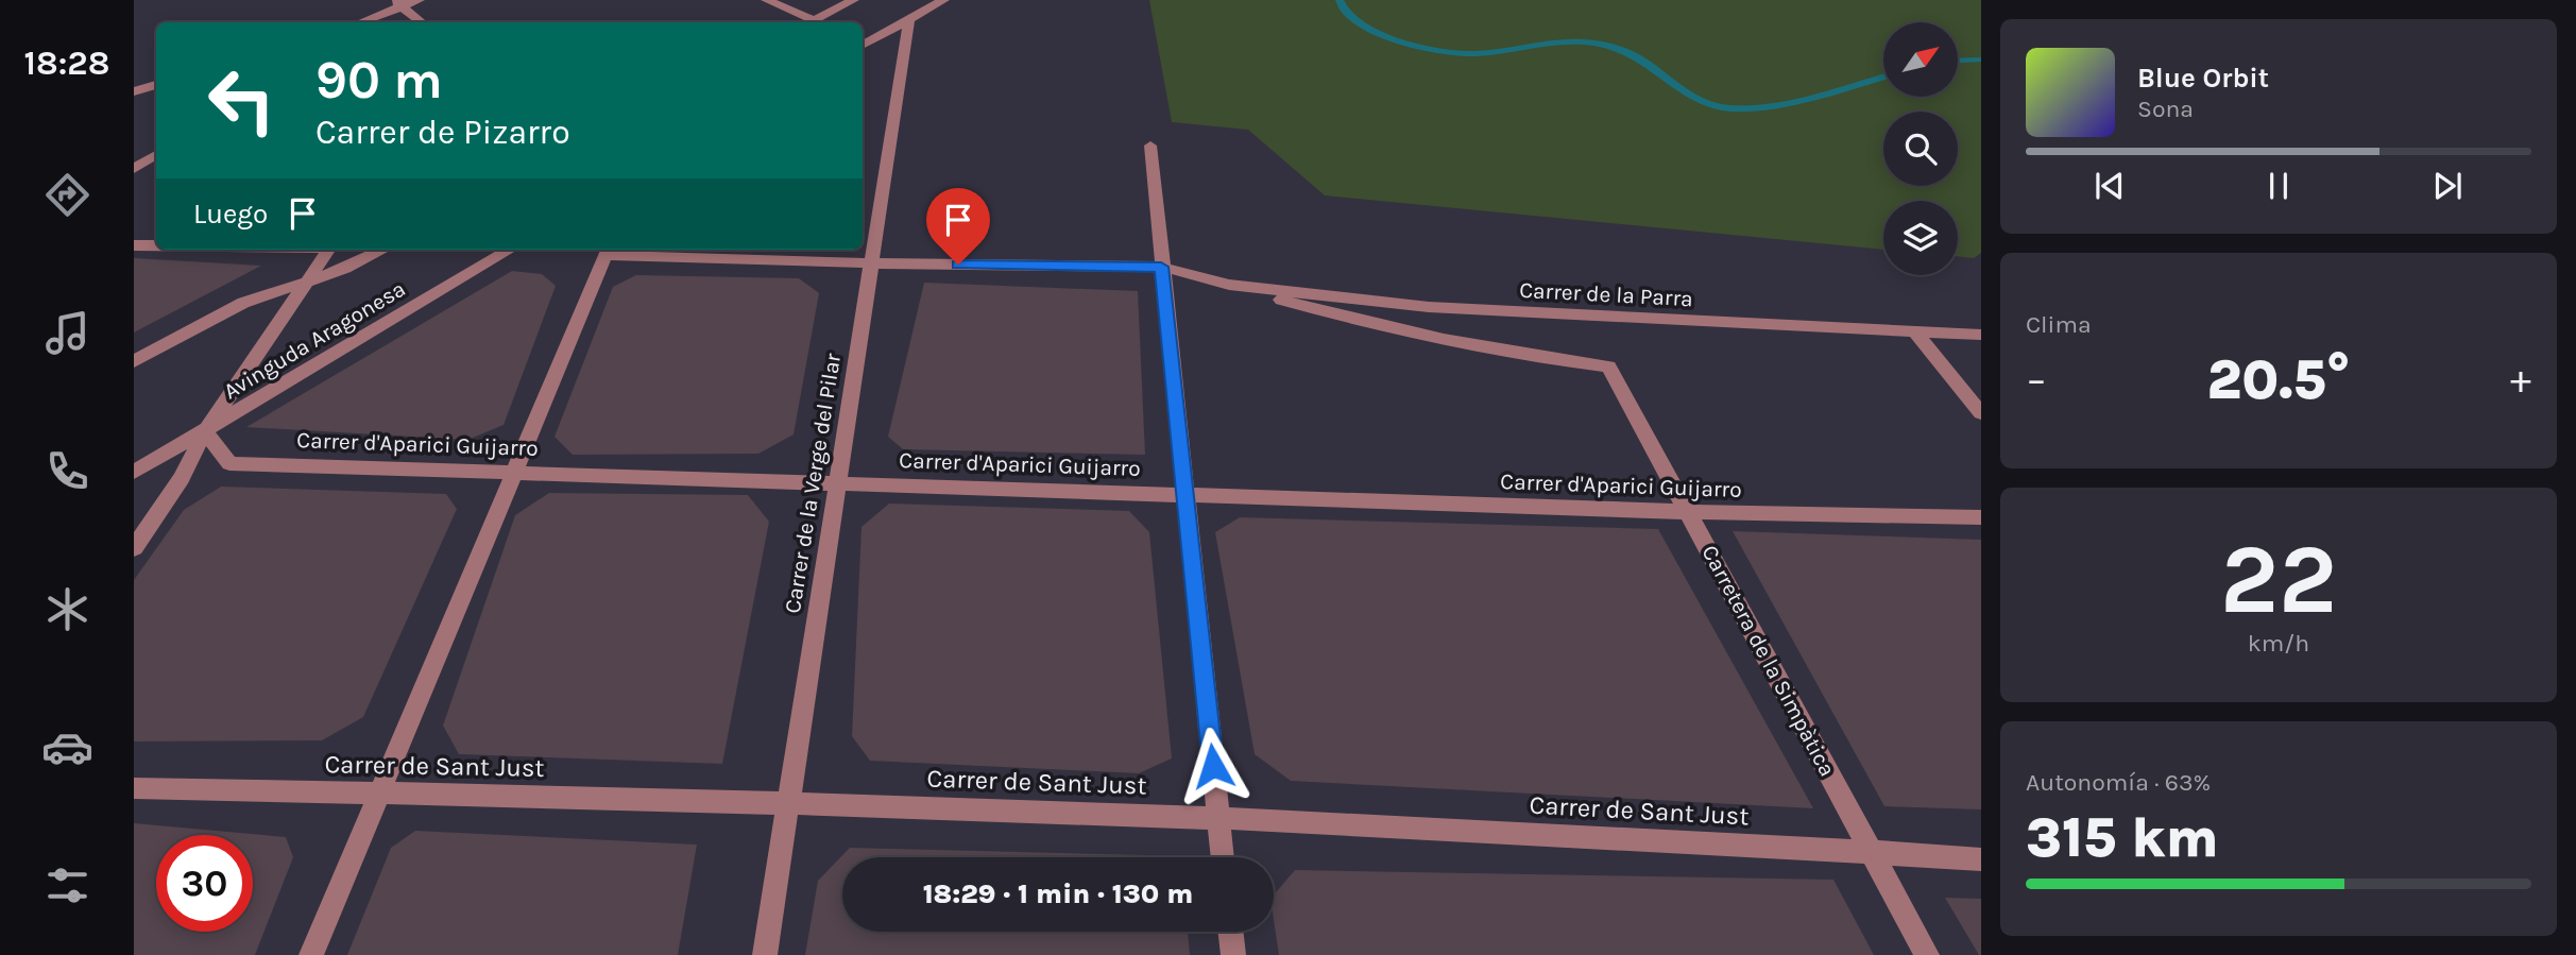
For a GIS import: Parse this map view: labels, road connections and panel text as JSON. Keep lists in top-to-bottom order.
{
  "streets": {
    "street": [
      "Carrer de la Parra",
      "Avinguda Aragonesa",
      "Carrer d'Aparici Guijarro",
      "Carrer de la Verge del Pilar",
      "Carretera de la Simpàtica",
      "Carrer de Sant Just"
    ]
  },
  "crossings": [
    ["Carrer de la Parra", "Carrer de la Verge del Pilar"],
    ["Carrer de la Parra", "Carretera de la Simpàtica"],
    ["Avinguda Aragonesa", "Carrer d'Aparici Guijarro"],
    ["Carrer d'Aparici Guijarro", "Carrer de la Verge del Pilar"],
    ["Carrer d'Aparici Guijarro", "Carretera de la Simpàtica"],
    ["Carrer de la Verge del Pilar", "Carrer de Sant Just"],
    ["Carretera de la Simpàtica", "Carrer de Sant Just"]
  ],
  "north": "top right",
  "page": {
    "tabs": "18:28",
    "turn": ["90 m", "Carrer de Pizarro"],
    "song": ["Blue Orbit", "Sona"],
    "then": "Luego",
    "tile": [
      "Clima",
      ["22", "km/h"],
      ["Autonomía · 63%", "315 km"]
    ],
    "heat": ["−", "20.5°", "+"],
    "limit": "30",
    "trip": "18:29 · 1 min · 130 m"
  }
}
